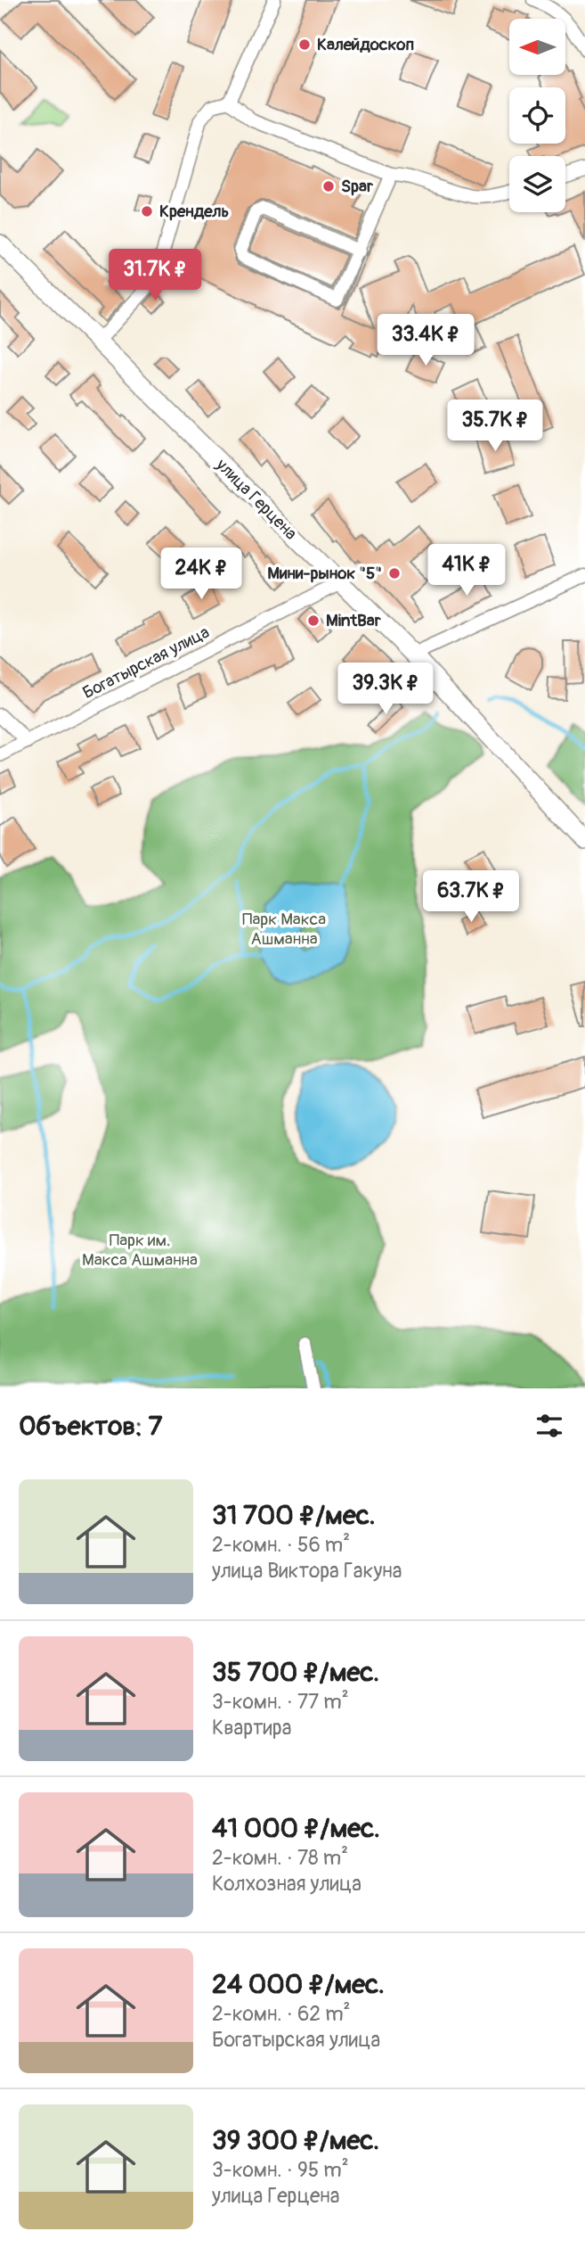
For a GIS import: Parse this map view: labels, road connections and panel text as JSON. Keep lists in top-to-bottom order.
{
  "streets": {
    "main road": ["улица Герцена"],
    "street": ["Богатырская улица"]
  },
  "crossings": [
    ["улица Герцена", "Богатырская улица"]
  ],
  "parks": ["Парк Макса Ашманна", "Парк им. Макса Ашманна"],
  "places": [
    "Калейдоскоп",
    "Spar",
    "Крендель",
    "Мини-рынок \"5\"",
    "MintBar"
  ],
  "north": "left",
  "page": {
    "price": [
      "31.7K ₽",
      "33.4K ₽",
      "35.7K ₽",
      "41K ₽",
      "24K ₽",
      "39.3K ₽",
      "63.7K ₽"
    ],
    "heading": "Объектов: 7",
    "list": [
      {
        "name": "31 700 ₽/мес.",
        "note": "2-комн. · 56 m² · улица Виктора Гакуна"
      },
      {
        "name": "35 700 ₽/мес.",
        "note": "3-комн. · 77 m² · Квартира"
      },
      {
        "name": "41 000 ₽/мес.",
        "note": "2-комн. · 78 m² · Колхозная улица"
      },
      {
        "name": "24 000 ₽/мес.",
        "note": "2-комн. · 62 m² · Богатырская улица"
      },
      {
        "name": "39 300 ₽/мес.",
        "note": "3-комн. · 95 m² · улица Герцена"
      }
    ]
  }
}
